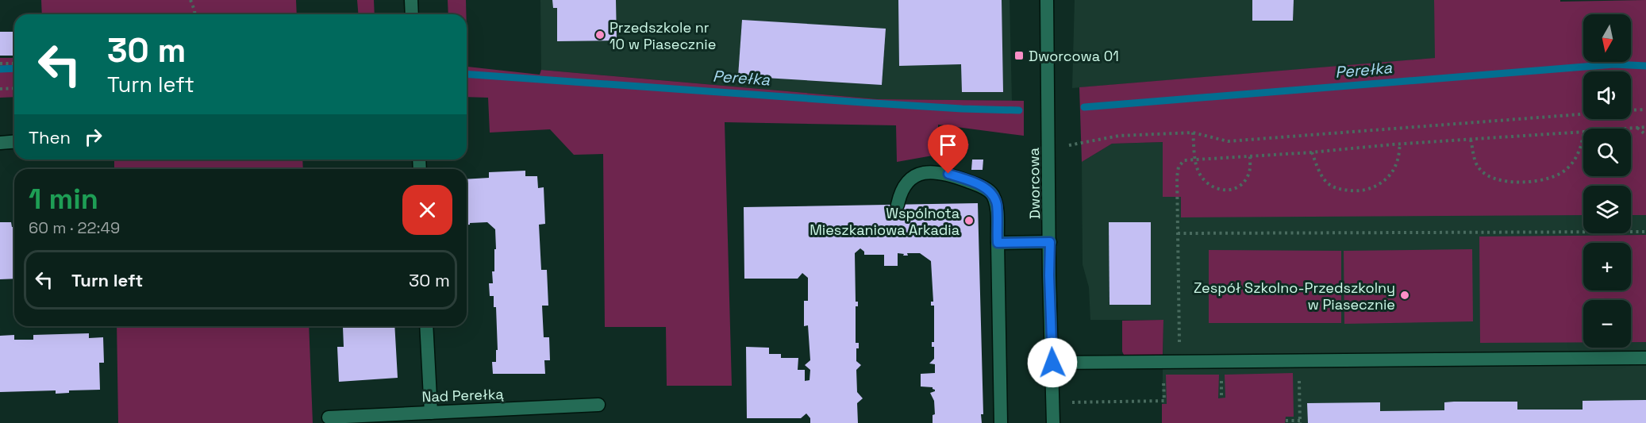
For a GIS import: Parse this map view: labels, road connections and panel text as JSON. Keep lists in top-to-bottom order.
{
  "streets": {
    "street": ["Dworcowa", "Nad Perełką"]
  },
  "water": ["Perełka"],
  "places": {
    "other": ["Przedszkole nr 10 w Piasecznie", "Wspólnota Mieszkaniowa Arkadia", "Zespół Szkolno-Przedszkolny w Piasecznie"],
    "transit": ["Dworcowa 01"]
  },
  "north": "bottom",
  "page": {
    "map_buttons": ["+", "−"],
    "turn": ["30 m", "Turn left"],
    "then": "Then",
    "heading": ["1 min", "60 m · 22:49"],
    "list": [
      {
        "name": "Turn left",
        "value": "30 m"
      }
    ]
  }
}
